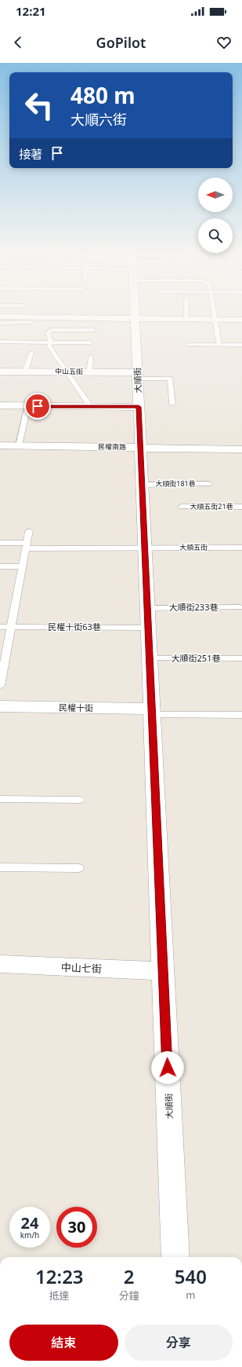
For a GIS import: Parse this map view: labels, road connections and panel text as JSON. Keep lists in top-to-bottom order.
{
  "streets": {
    "street": [
      "中山五街",
      "大順街",
      "民權南路",
      "民權十街",
      "中山七街"
    ],
    "lane": [
      "大順街181巷",
      "大順五街21巷",
      "大順五街",
      "大順街233巷",
      "民權十街63巷",
      "大順街251巷"
    ]
  },
  "crossings": [
    ["中山五街", "大順街"],
    ["大順街", "民權南路"],
    ["大順街", "大順街181巷"],
    ["大順街", "大順五街"],
    ["大順街", "大順街233巷"],
    ["大順街", "民權十街63巷"],
    ["大順街", "大順街251巷"],
    ["大順街", "民權十街"],
    ["大順街", "中山七街"]
  ],
  "north": "left",
  "page": {
    "status": "12:21",
    "header": "GoPilot",
    "turn": ["480 m", "大順六街"],
    "then": "接著",
    "speed": "24 km/h",
    "limit": "30",
    "eta": [
      "12:23",
      "抵達",
      "2",
      "分鐘",
      "540",
      "m"
    ],
    "buttons": ["結束", "分享"]
  }
}
